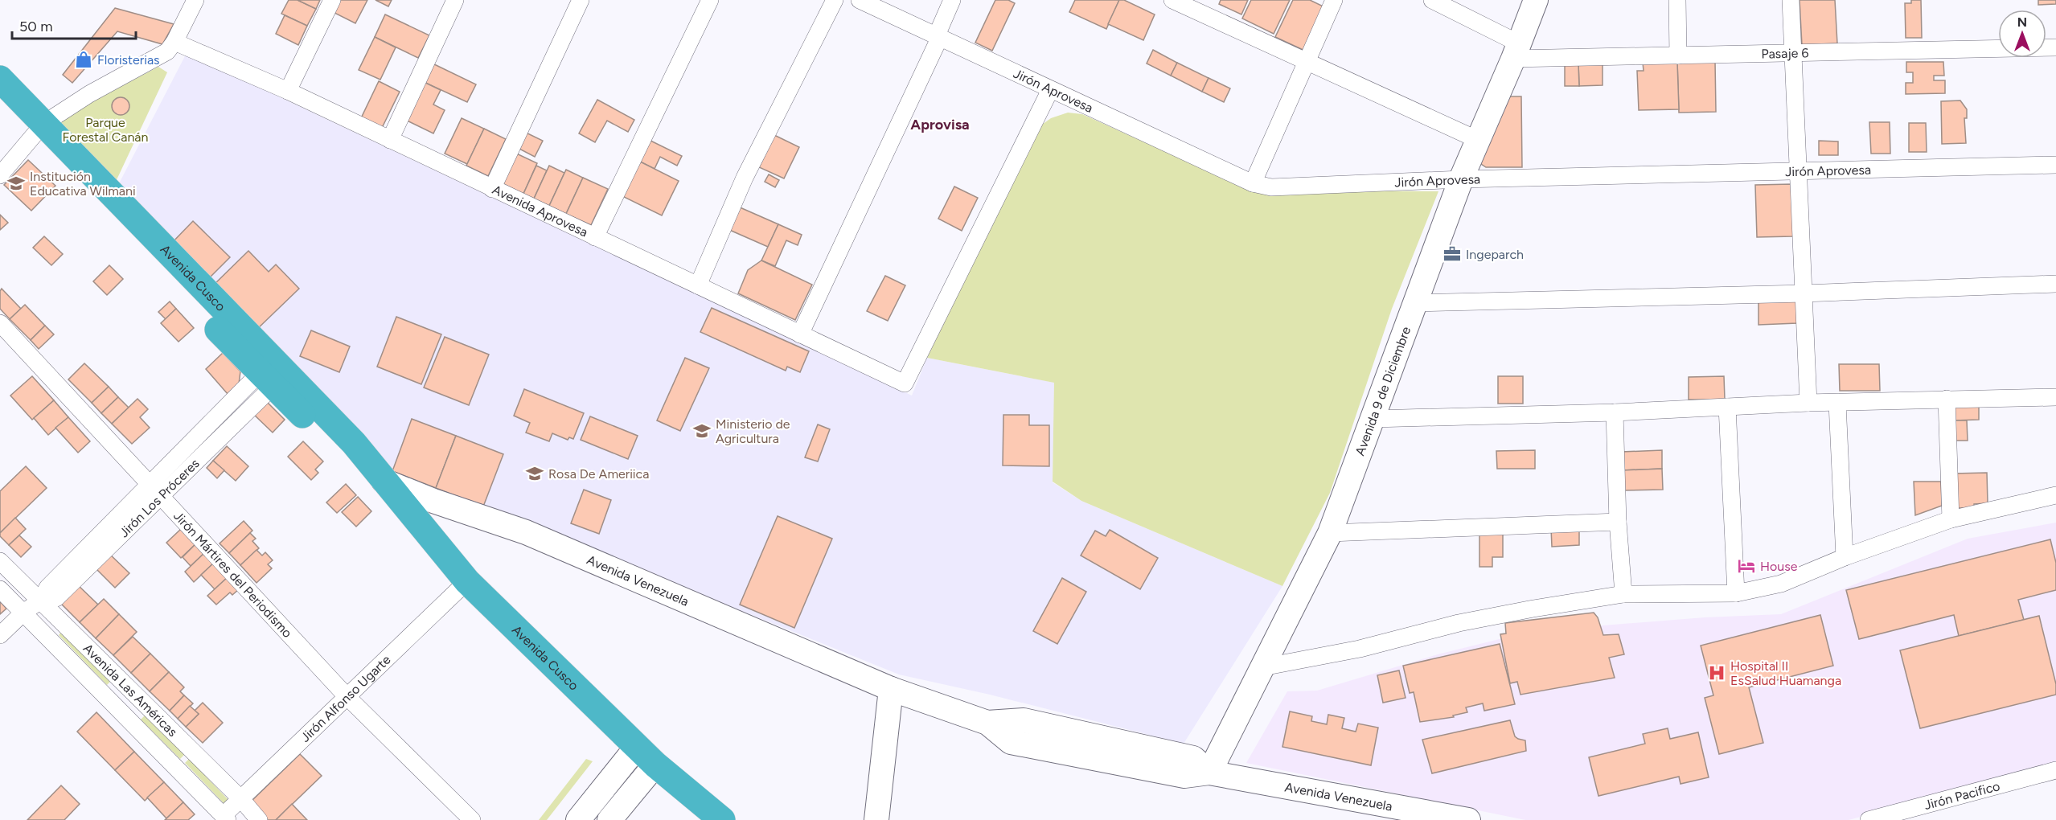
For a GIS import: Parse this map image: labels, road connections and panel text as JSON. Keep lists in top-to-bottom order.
{
  "streets": {
    "highway": ["Avenida Cusco"],
    "street": [
      "Pasaje 6",
      "Jirón Aprovesa",
      "Avenida Aprovesa",
      "Avenida 9 de Diciembre",
      "Jirón Los Próceres",
      "Jirón Mártires del Periodismo",
      "Avenida Venezuela",
      "Avenida Las Américas",
      "Jirón Alfonso Ugarte",
      "Jirón Pacifico"
    ]
  },
  "crossings": [
    ["Pasaje 6", "Avenida 9 de Diciembre"],
    ["Jirón Aprovesa", "Avenida Aprovesa"],
    ["Jirón Aprovesa", "Avenida 9 de Diciembre"],
    ["Avenida Cusco", "Jirón Los Próceres"],
    ["Avenida Cusco", "Avenida Venezuela"],
    ["Avenida Cusco", "Jirón Alfonso Ugarte"],
    ["Avenida 9 de Diciembre", "Avenida Venezuela"],
    ["Jirón Los Próceres", "Jirón Mártires del Periodismo"],
    ["Jirón Los Próceres", "Avenida Las Américas"],
    ["Jirón Mártires del Periodismo", "Jirón Alfonso Ugarte"],
    ["Avenida Las Américas", "Jirón Alfonso Ugarte"]
  ],
  "districts": ["Aprovisa"],
  "parks": ["Parque Forestal Canán"],
  "places": {
    "shop": ["Floristerias"],
    "school or university": ["Institución Educativa Wilmani", "Ministerio de Agricultura", "Rosa De Ameriica"],
    "office": ["Ingeparch"],
    "hotel": ["House"],
    "hospital": ["Hospital II EsSalud Huamanga"]
  },
  "scale_bar": "50 m",
  "north": "top"
}
